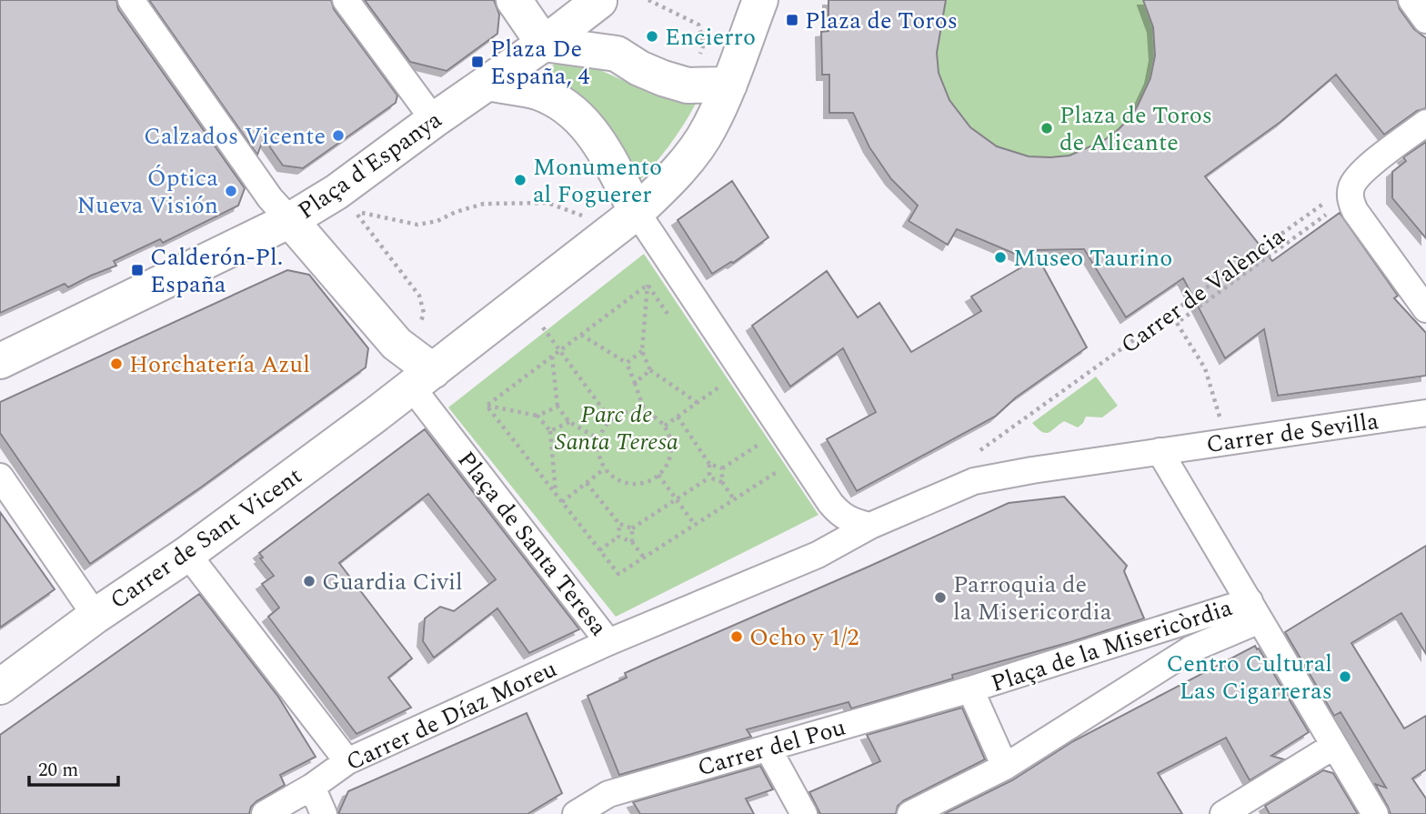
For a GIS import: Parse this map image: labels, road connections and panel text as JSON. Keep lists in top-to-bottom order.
{
  "streets": {
    "main road": ["Plaça d'Espanya", "Carrer de Sant Vicent"],
    "street": [
      "Carrer de Sevilla",
      "Plaça de Santa Teresa",
      "Plaça de la Misericòrdia",
      "Carrer de Díaz Moreu",
      "Carrer del Pou"
    ],
    "path": ["Carrer de València"]
  },
  "crossings": [
    ["Plaça d'Espanya", "Carrer de Sant Vicent"],
    ["Plaça d'Espanya", "Plaça de Santa Teresa"],
    ["Carrer de Sevilla", "Plaça de Santa Teresa"],
    ["Carrer de Sant Vicent", "Plaça de Santa Teresa"],
    ["Plaça de Santa Teresa", "Carrer de Díaz Moreu"],
    ["Plaça de la Misericòrdia", "Carrer del Pou"]
  ],
  "parks": ["Parc de Santa Teresa"],
  "places": {
    "transit": ["Plaza de Toros", "Plaza De España, 4", "Calderón-Pl. España"],
    "other": [
      "Encierro",
      "Plaza de Toros de Alicante",
      "Calzados Vicente",
      "Monumento al Foguerer",
      "Óptica Nueva Visión",
      "Museo Taurino",
      "Horchatería Azul",
      "Guardia Civil",
      "Parroquia de la Misericordia",
      "Ocho y 1/2",
      "Centro Cultural Las Cigarreras"
    ]
  },
  "scale_bar": "20 m"
}
